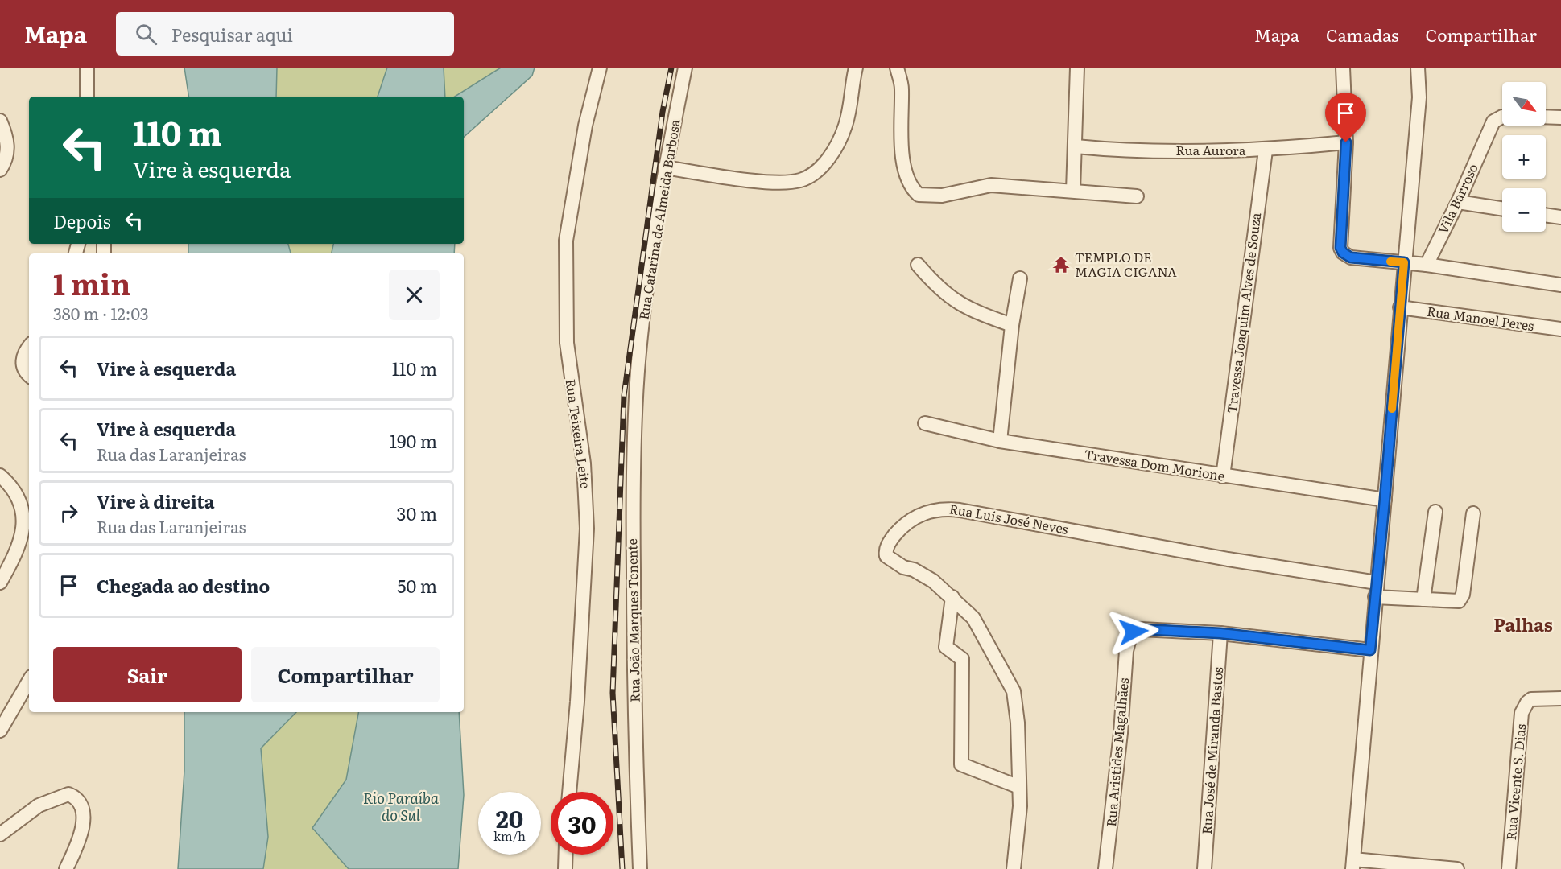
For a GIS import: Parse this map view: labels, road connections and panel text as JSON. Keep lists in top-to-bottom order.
{
  "streets": {
    "street": [
      "Rua Aurora",
      "Vila Barroso",
      "Rua Catarina de Almeida Barbosa",
      "Travessa Joaquim Alves de Souza",
      "Rua Manoel Peres",
      "Rua Teixeira Leite",
      "Travessa Dom Morione",
      "Rua Luís José Neves",
      "Rua João Marques Tenente",
      "Rua José de Miranda Bastos",
      "Rua Aristides Magalhães",
      "Rua Vicente S. Dias"
    ]
  },
  "crossings": [
    ["Rua Aurora", "Travessa Joaquim Alves de Souza"],
    ["Rua Catarina de Almeida Barbosa", "Rua João Marques Tenente"],
    ["Travessa Joaquim Alves de Souza", "Travessa Dom Morione"],
    ["Rua José de Miranda Bastos", "Rua Aristides Magalhães"]
  ],
  "districts": ["Palhas"],
  "water": ["Rio Paraíba do Sul"],
  "places": {
    "temple": ["TEMPLO DE MAGIA CIGANA"]
  },
  "north": "bottom right",
  "page": {
    "header": "Mapa",
    "search": "Pesquisar aqui",
    "nav": ["Mapa", "Camadas", "Compartilhar"],
    "map_buttons": ["+", "−"],
    "turn": ["110 m", "Vire à esquerda"],
    "then": "Depois",
    "heading": ["1 min", "380 m · 12:03"],
    "list": [
      {
        "name": "Vire à esquerda",
        "value": "110 m"
      },
      {
        "name": "Vire à esquerda",
        "note": "Rua das Laranjeiras",
        "value": "190 m"
      },
      {
        "name": "Vire à direita",
        "note": "Rua das Laranjeiras",
        "value": "30 m"
      },
      {
        "name": "Chegada ao destino",
        "value": "50 m"
      }
    ],
    "buttons": ["Sair", "Compartilhar"],
    "speed": "20 km/h",
    "limit": "30"
  }
}
